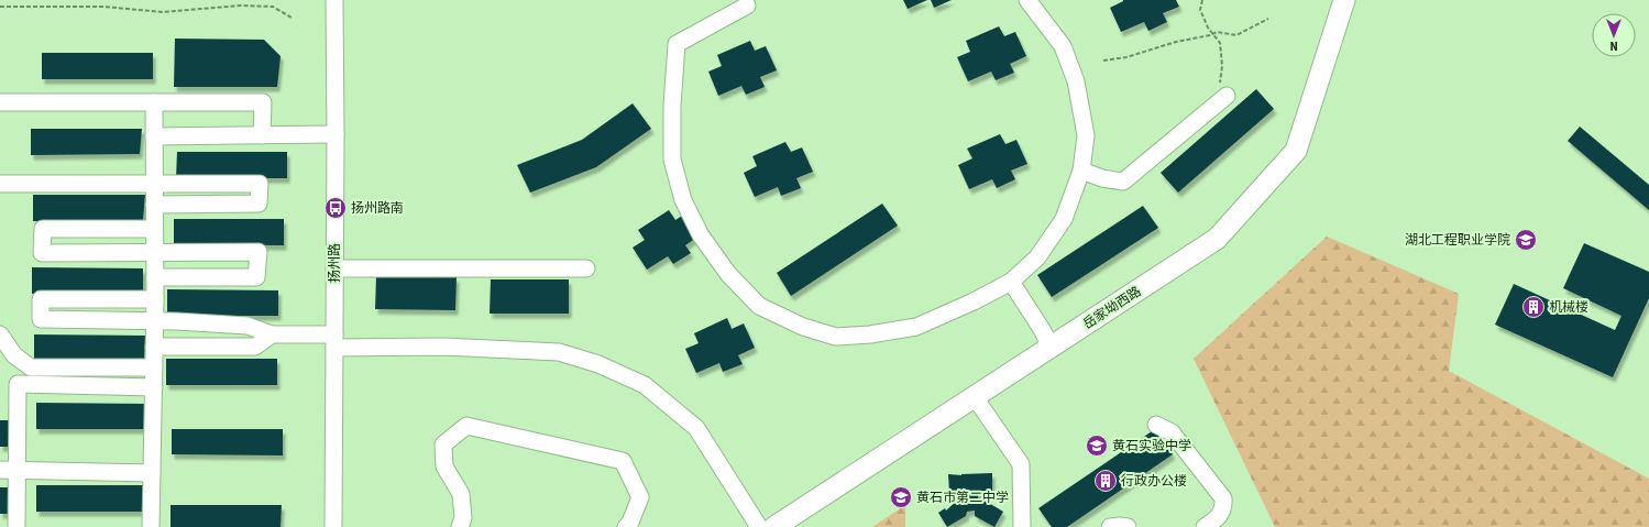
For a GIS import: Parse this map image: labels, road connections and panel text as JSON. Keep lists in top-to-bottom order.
{
  "streets": {
    "main road": ["岳家坳西路"],
    "street": ["扬州路"]
  },
  "places": {
    "bus stop": ["扬州路南"],
    "school or university": ["湖北工程职业学院", "黄石实验中学", "黄石市第二中学"],
    "building": ["机械楼", "行政办公楼"]
  },
  "north": "bottom"
}
